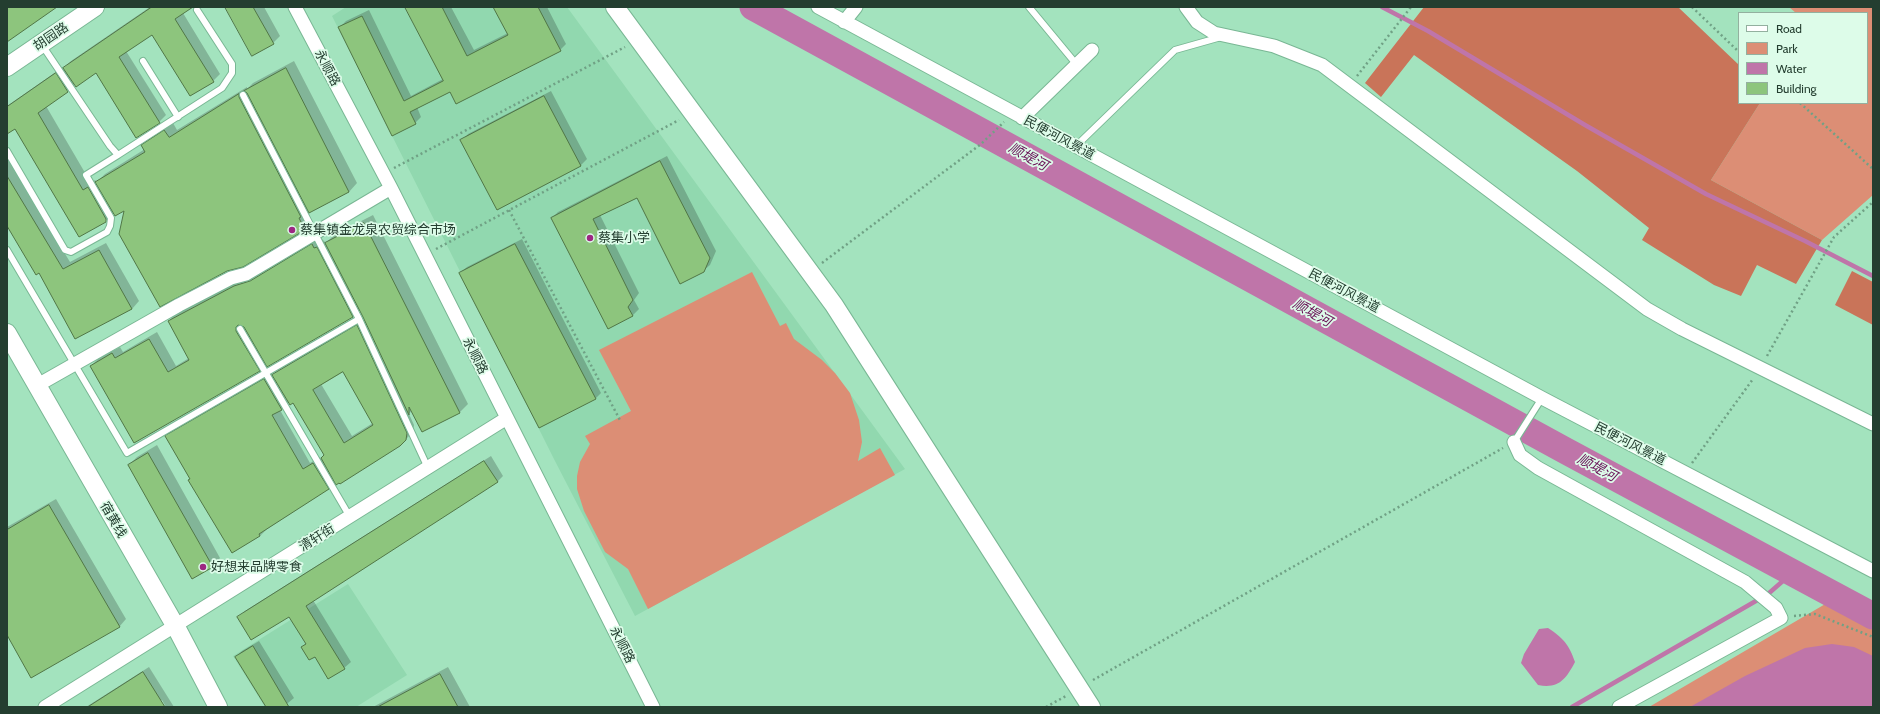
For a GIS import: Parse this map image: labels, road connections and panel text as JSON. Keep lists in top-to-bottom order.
{
  "streets": {
    "street": [
      "胡园路",
      "永顺路",
      "民便河风景道",
      "宿黄线",
      "清轩街"
    ]
  },
  "crossings": [
    ["永顺路", "清轩街"],
    ["宿黄线", "清轩街"]
  ],
  "water": ["顺堤河"],
  "places": ["蔡集镇金龙泉农贸综合市场", "蔡集小学", "好想来品牌零食"],
  "legend": [
    "Road",
    "Park",
    "Water",
    "Building"
  ]
}
